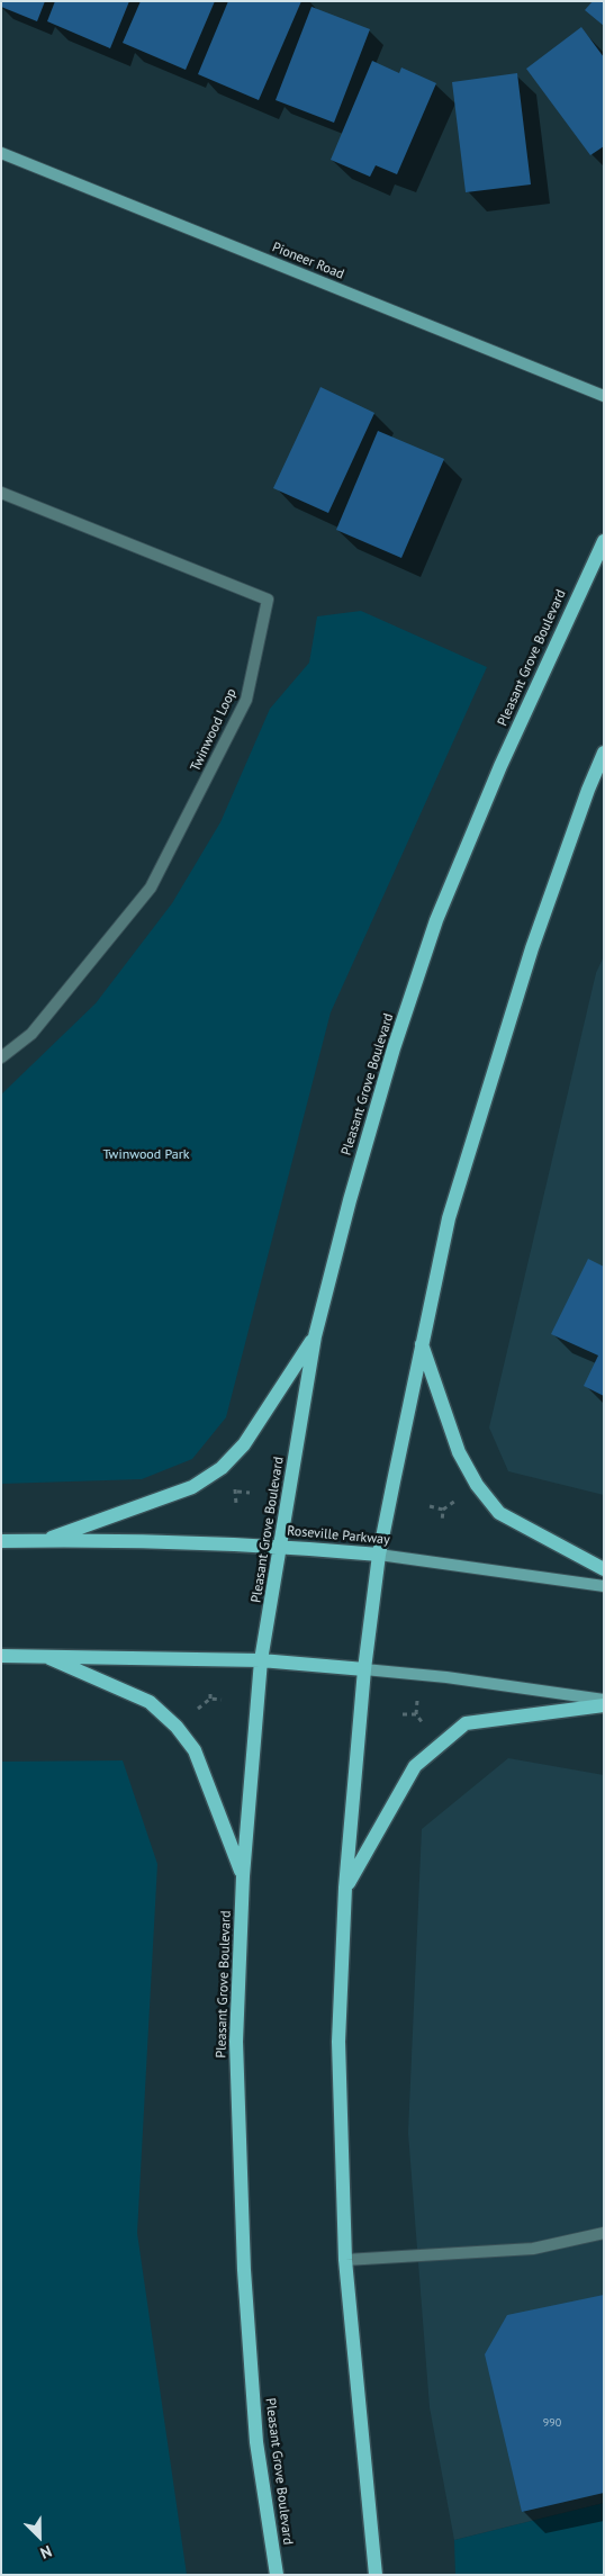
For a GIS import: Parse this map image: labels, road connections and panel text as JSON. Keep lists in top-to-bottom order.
{
  "streets": {
    "main road": ["Pleasant Grove Boulevard", "Roseville Parkway"],
    "street": ["Pioneer Road", "Twinwood Loop"]
  },
  "crossings": [
    ["Pleasant Grove Boulevard", "Roseville Parkway"]
  ],
  "parks": ["Twinwood Park"],
  "house_numbers": ["990"],
  "north": "bottom right"
}
